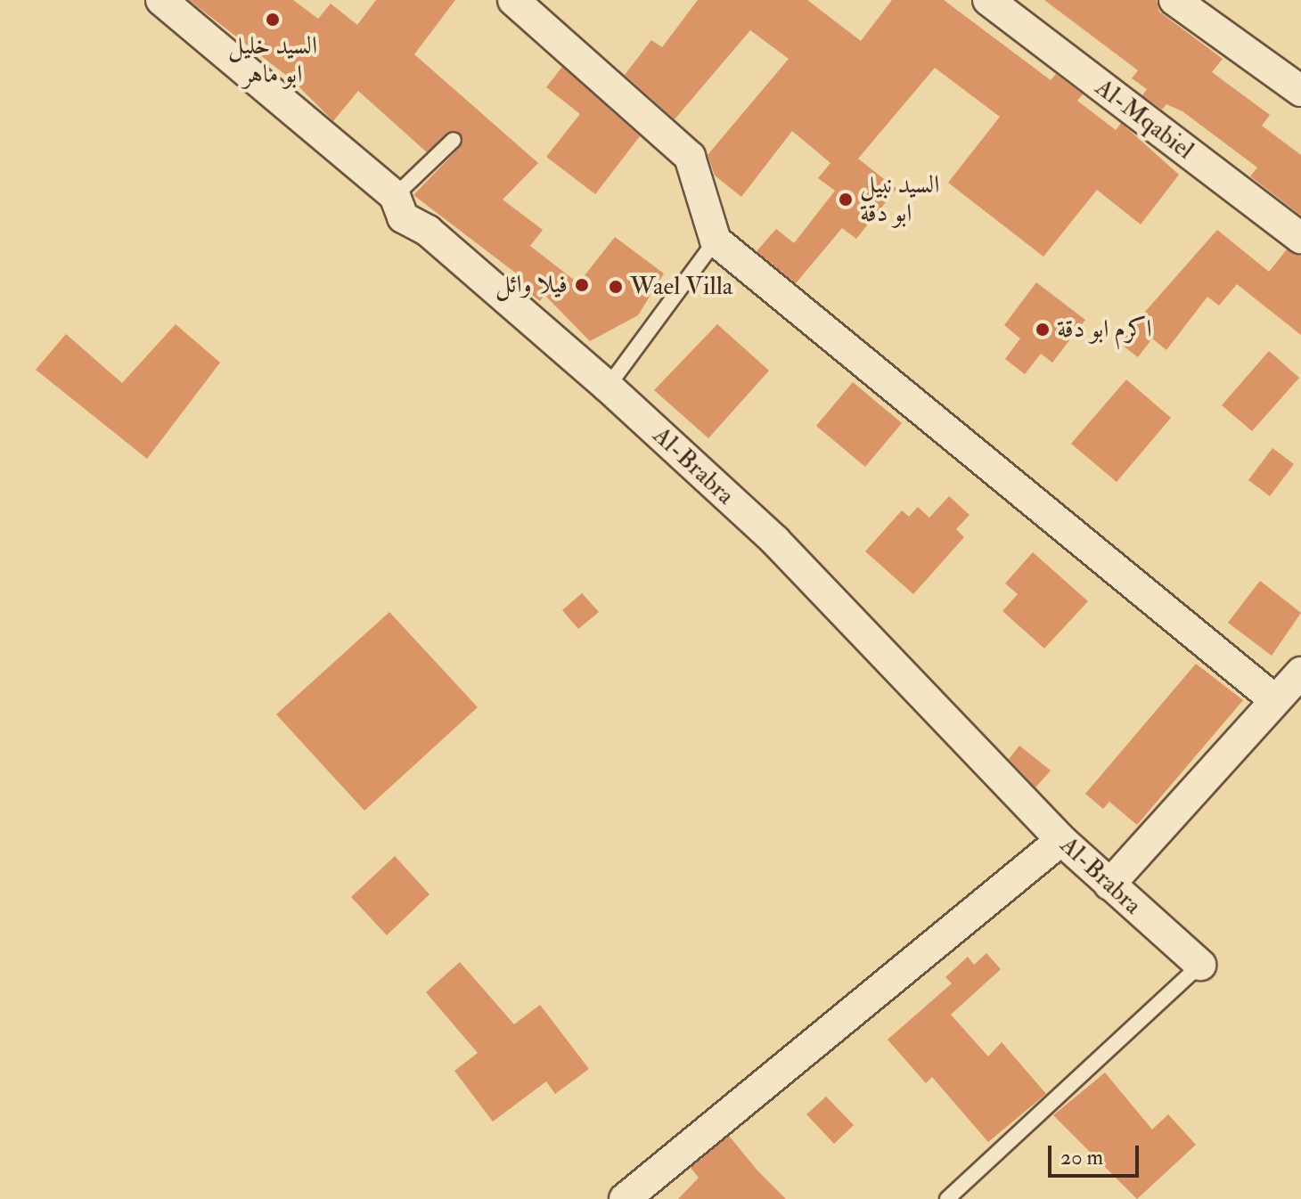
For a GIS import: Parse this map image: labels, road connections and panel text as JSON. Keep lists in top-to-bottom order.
{
  "streets": {
    "street": ["Al-Mqabiel", "Al-Brabra"]
  },
  "places": [
    "السيد خليل ابو ماهر",
    "السيد نبيل ابو دقة",
    "فيلا وائل",
    "Wael Villa",
    "اكرم ابو دقة"
  ],
  "scale_bar": "20 m"
}
